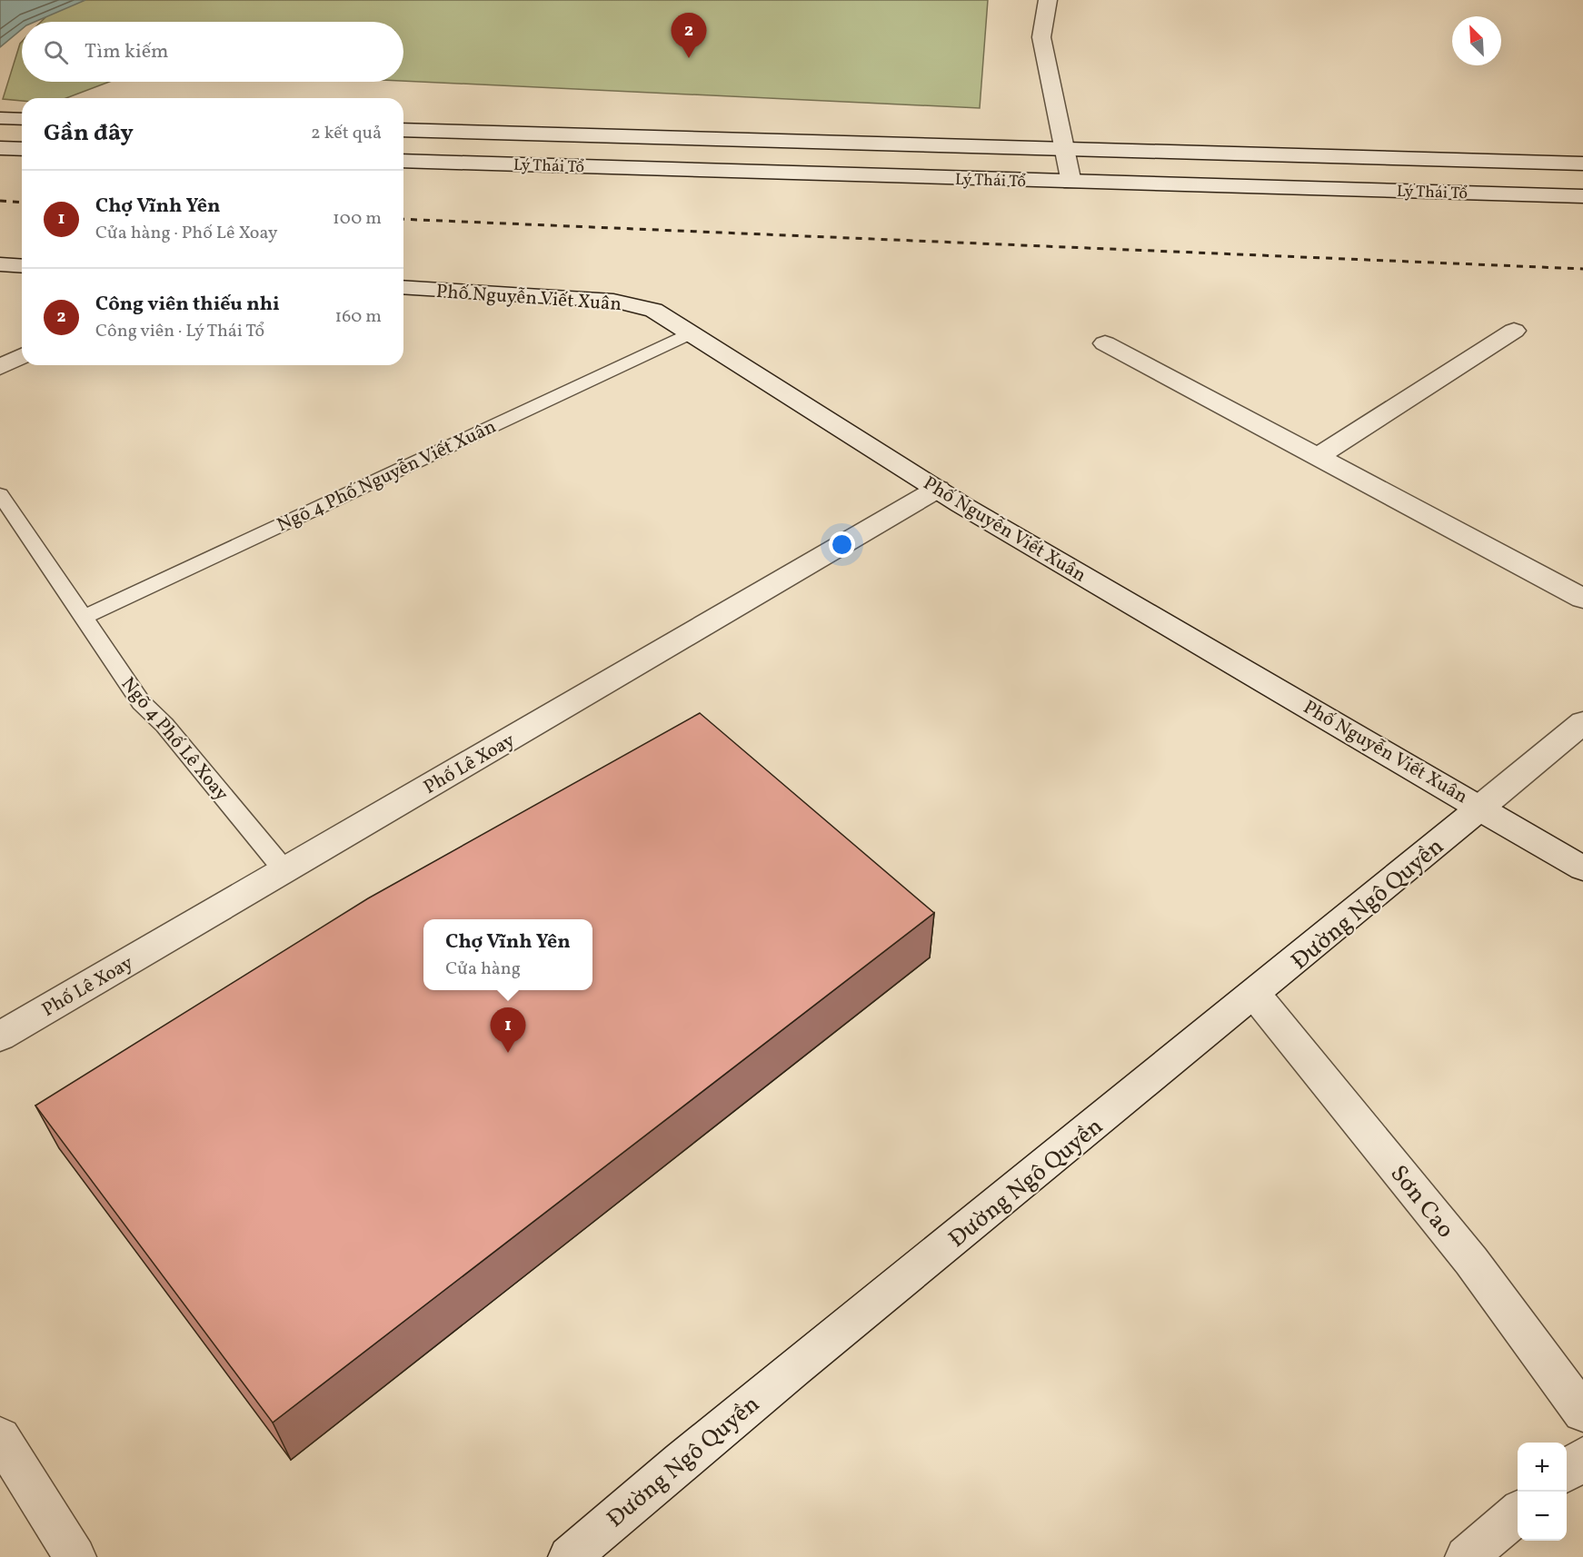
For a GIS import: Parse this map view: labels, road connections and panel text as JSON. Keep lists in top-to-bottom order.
{
  "streets": {
    "street": [
      "Lý Thái Tổ",
      "Phố Nguyễn Viết Xuân",
      "Phố Lê Xoay",
      "Đường Ngô Quyền",
      "Sơn Cao"
    ],
    "lane": ["Ngõ 4 Phố Nguyễn Viết Xuân", "Ngõ 4 Phố Lê Xoay"]
  },
  "crossings": [
    ["Phố Nguyễn Viết Xuân", "Ngõ 4 Phố Nguyễn Viết Xuân"],
    ["Phố Nguyễn Viết Xuân", "Phố Lê Xoay"],
    ["Phố Nguyễn Viết Xuân", "Đường Ngô Quyền"],
    ["Ngõ 4 Phố Nguyễn Viết Xuân", "Ngõ 4 Phố Lê Xoay"],
    ["Ngõ 4 Phố Lê Xoay", "Phố Lê Xoay"],
    ["Đường Ngô Quyền", "Sơn Cao"]
  ],
  "north": "top left",
  "page": {
    "pins": ["2", "1"],
    "search": "Tìm kiếm",
    "heading": ["Gần đây", "2 kết quả"],
    "list": [
      {
        "mark": "1",
        "name": "Chợ Vĩnh Yên",
        "note": "Cửa hàng · Phố Lê Xoay",
        "value": "100 m"
      },
      {
        "mark": "2",
        "name": "Công viên thiếu nhi",
        "note": "Công viên · Lý Thái Tổ",
        "value": "160 m"
      }
    ],
    "popup": ["Chợ Vĩnh Yên", "Cửa hàng"],
    "map_buttons": ["+", "−"]
  }
}
